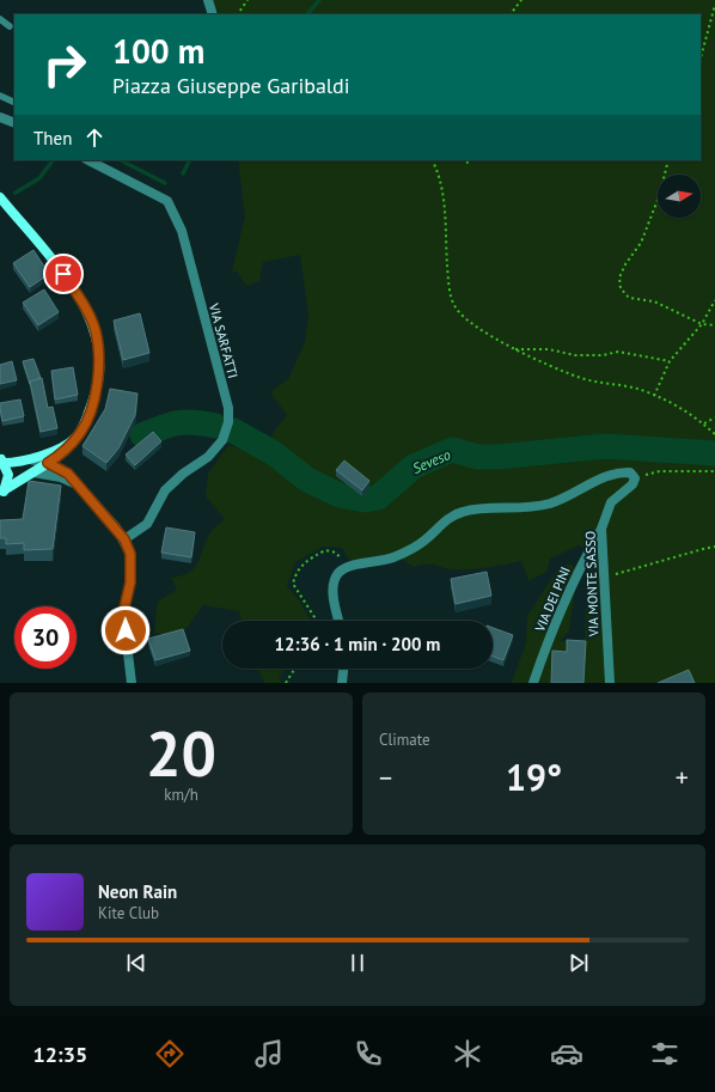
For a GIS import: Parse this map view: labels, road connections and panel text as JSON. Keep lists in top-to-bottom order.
{
  "streets": {
    "street": ["VIA SARFATTI", "VIA MONTE SASSO", "VIA DEI PINI"]
  },
  "crossings": [
    ["VIA MONTE SASSO", "VIA DEI PINI"]
  ],
  "water": ["Seveso"],
  "north": "right",
  "page": {
    "turn": ["100 m", "Piazza Giuseppe Garibaldi"],
    "then": "Then",
    "limit": "30",
    "trip": "12:36 · 1 min · 200 m",
    "tile": [
      ["20", "km/h"],
      "Climate"
    ],
    "heat": ["−", "19°", "+"],
    "song": ["Neon Rain", "Kite Club"],
    "tabs": "12:35"
  }
}
